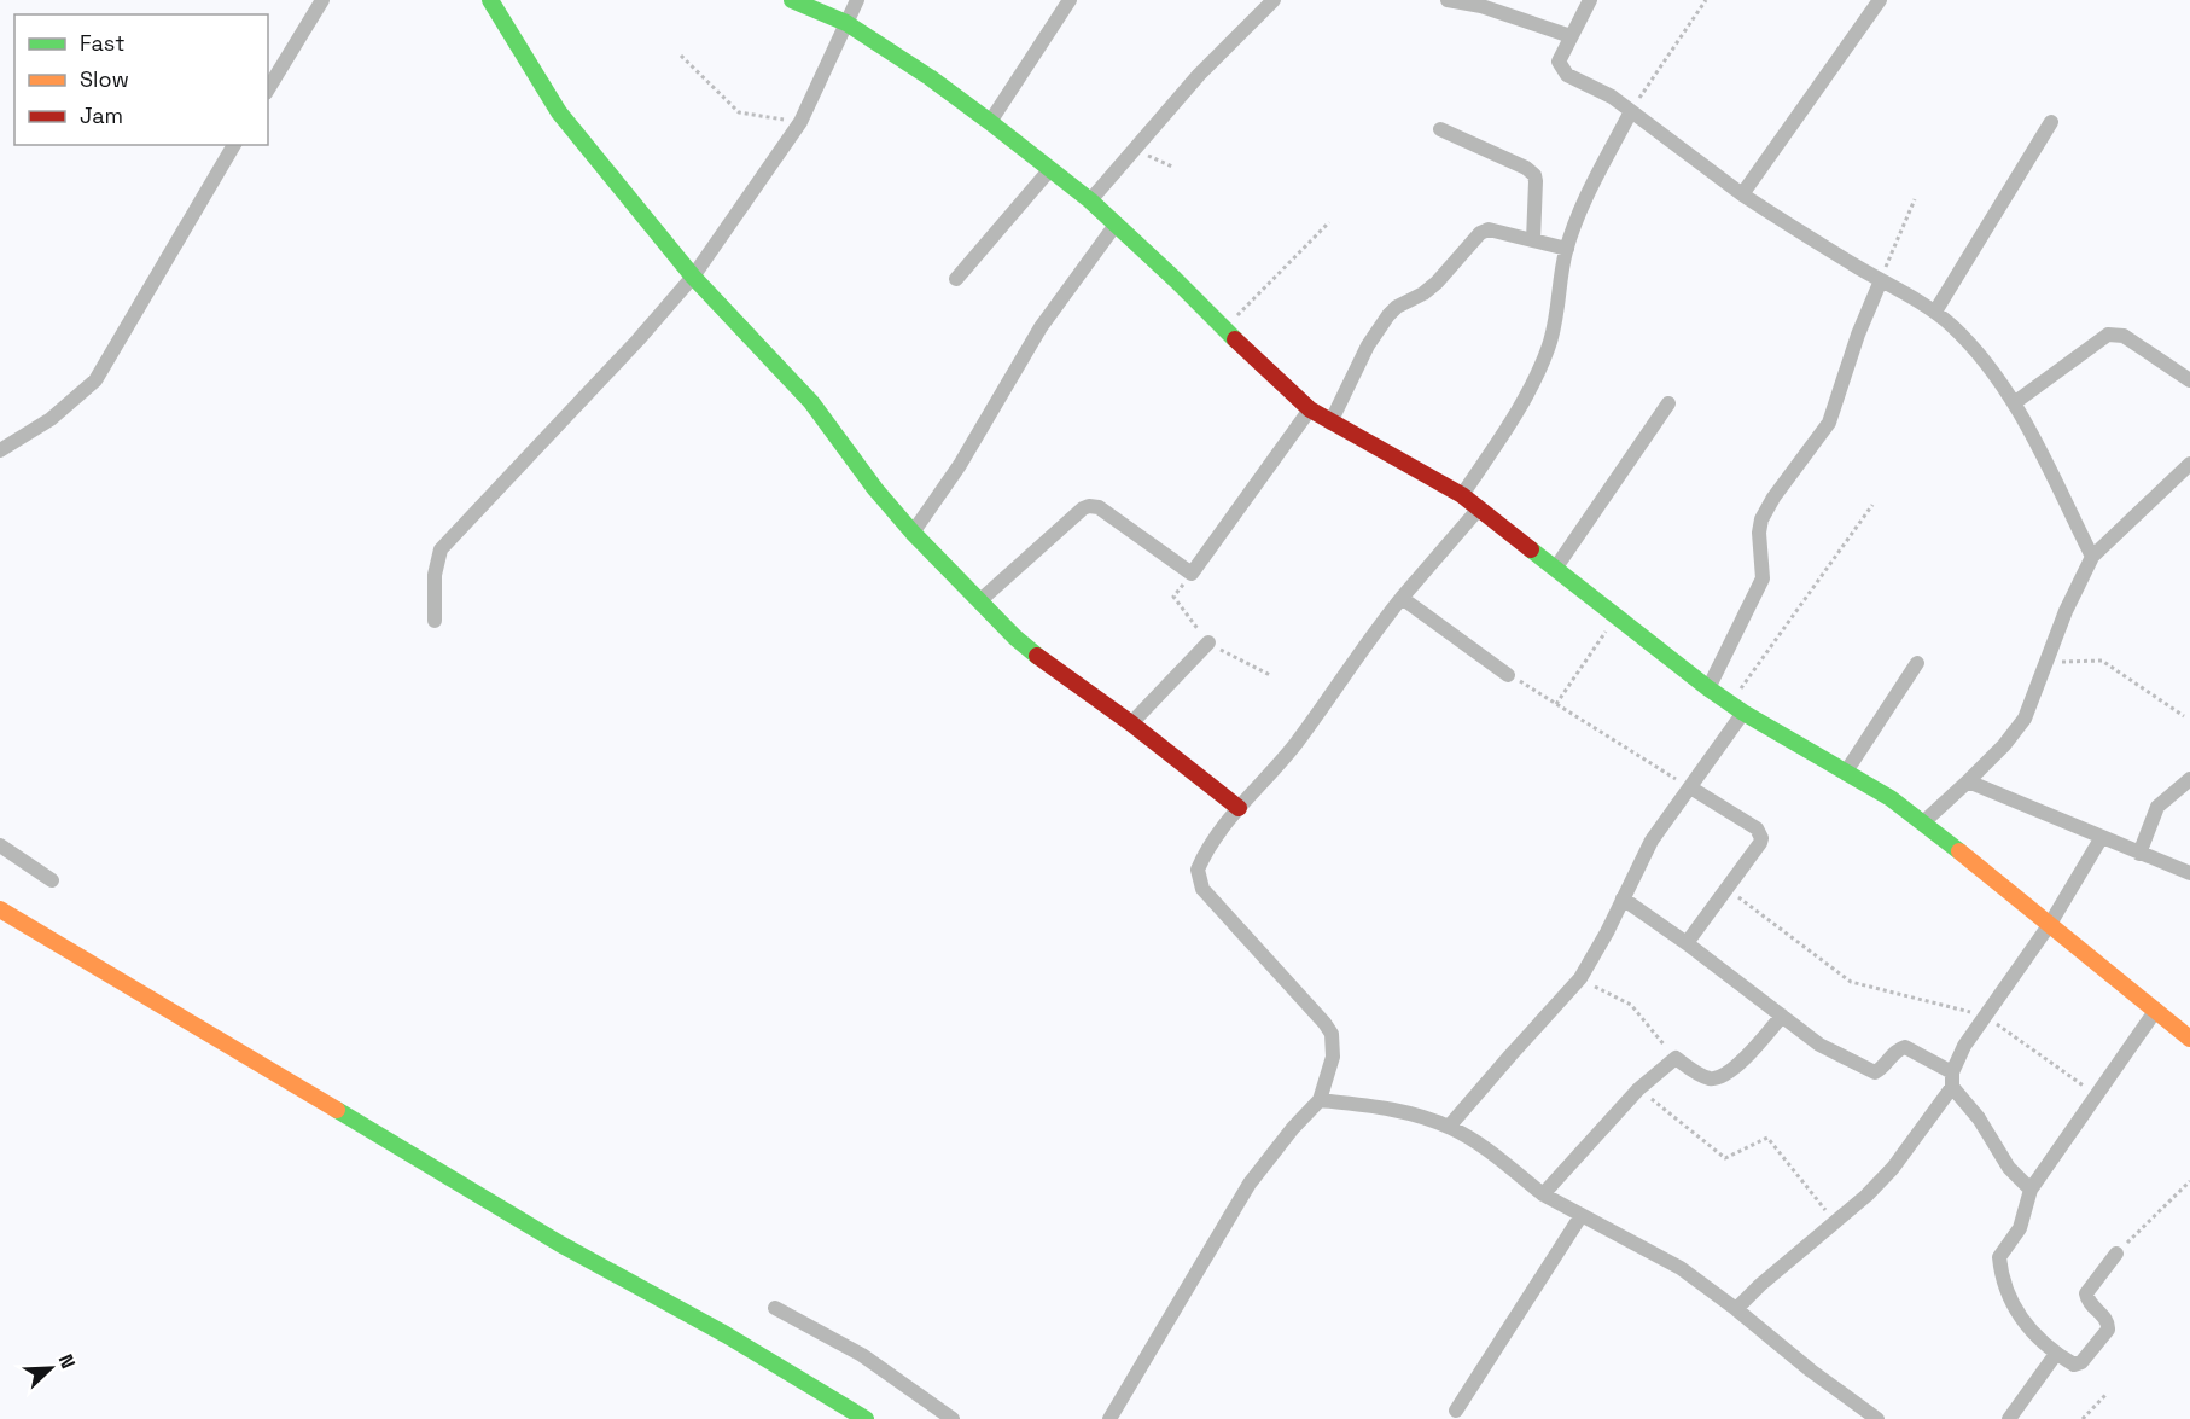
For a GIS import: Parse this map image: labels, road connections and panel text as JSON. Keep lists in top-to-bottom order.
{
  "legend": ["Fast", "Slow", "Jam"],
  "north": "top right"
}
